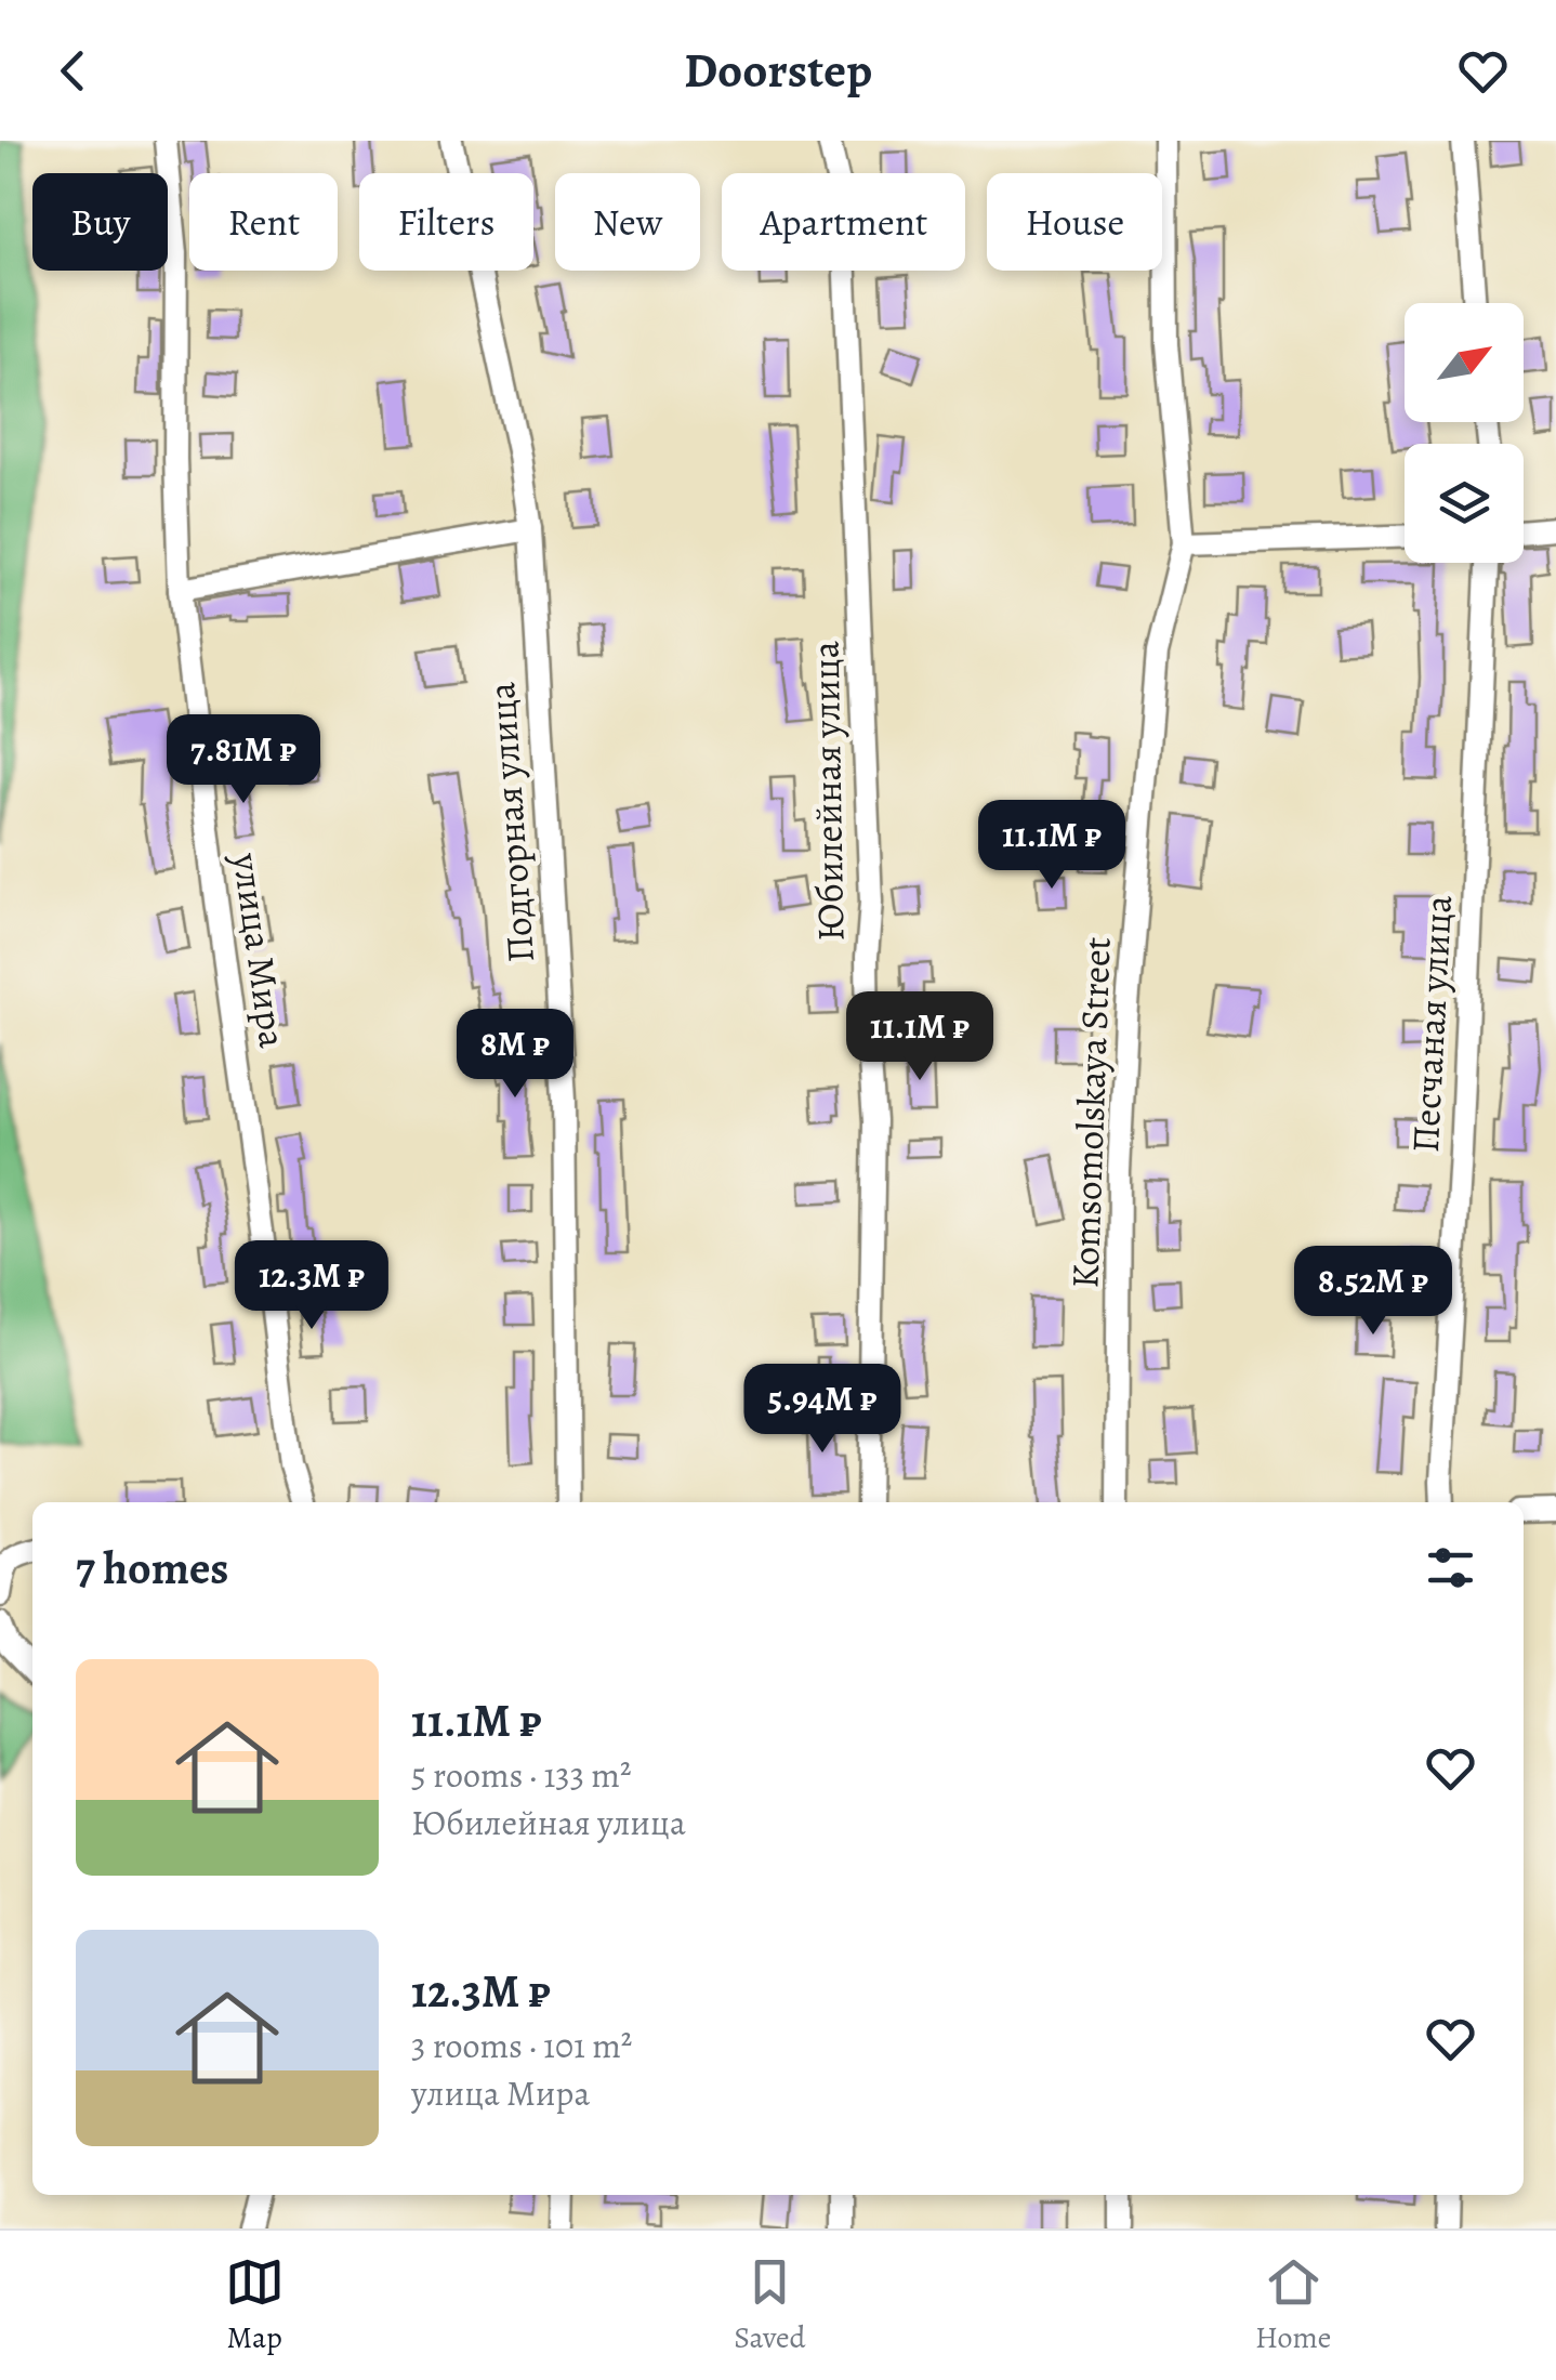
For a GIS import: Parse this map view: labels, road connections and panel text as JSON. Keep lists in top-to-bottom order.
{
  "streets": {
    "street": [
      "Юбилейная улица",
      "Подгорная улица",
      "улица Мира",
      "Песчаная улица",
      "Komsomolskaya Street"
    ]
  },
  "north": "top right",
  "page": {
    "header": "Doorstep",
    "chip": [
      "Buy",
      "Rent",
      "Filters",
      "New",
      "Apartment",
      "House"
    ],
    "price": [
      "7.81M ₽",
      "11.1M ₽",
      "11.1M ₽",
      "8M ₽",
      "12.3M ₽",
      "8.52M ₽",
      "5.94M ₽"
    ],
    "heading": "7 homes",
    "list": [
      {
        "name": "11.1M ₽",
        "note": "5 rooms · 133 m² · Юбилейная улица"
      },
      {
        "name": "12.3M ₽",
        "note": "3 rooms · 101 m² · улица Мира"
      }
    ],
    "tabs": ["Map", "Saved", "Home"]
  }
}
